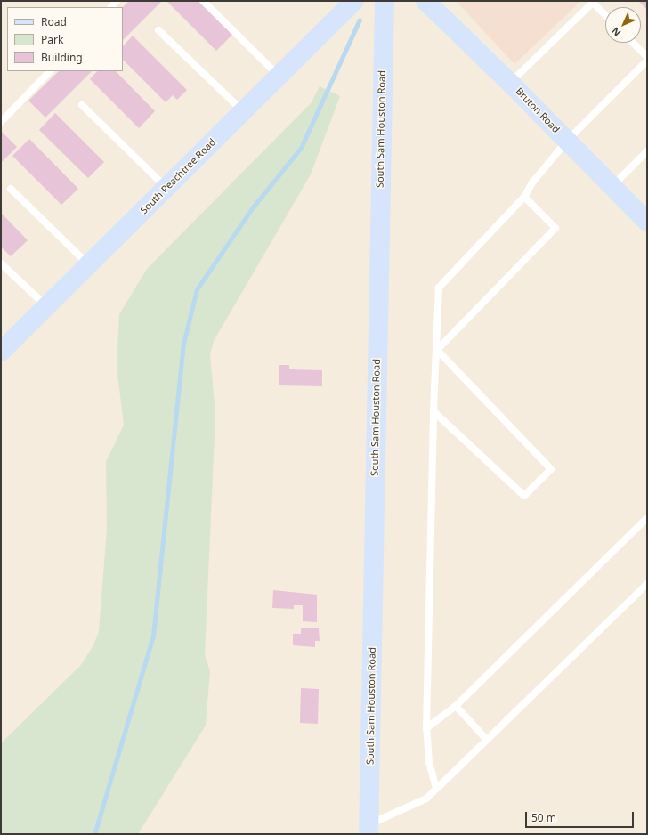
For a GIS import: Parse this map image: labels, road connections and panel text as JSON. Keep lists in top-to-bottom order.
{
  "streets": {
    "main road": ["Bruton Road", "South Sam Houston Road", "South Peachtree Road"]
  },
  "legend": ["Road", "Park", "Building"],
  "scale_bar": "50 m",
  "north": "bottom left"
}
